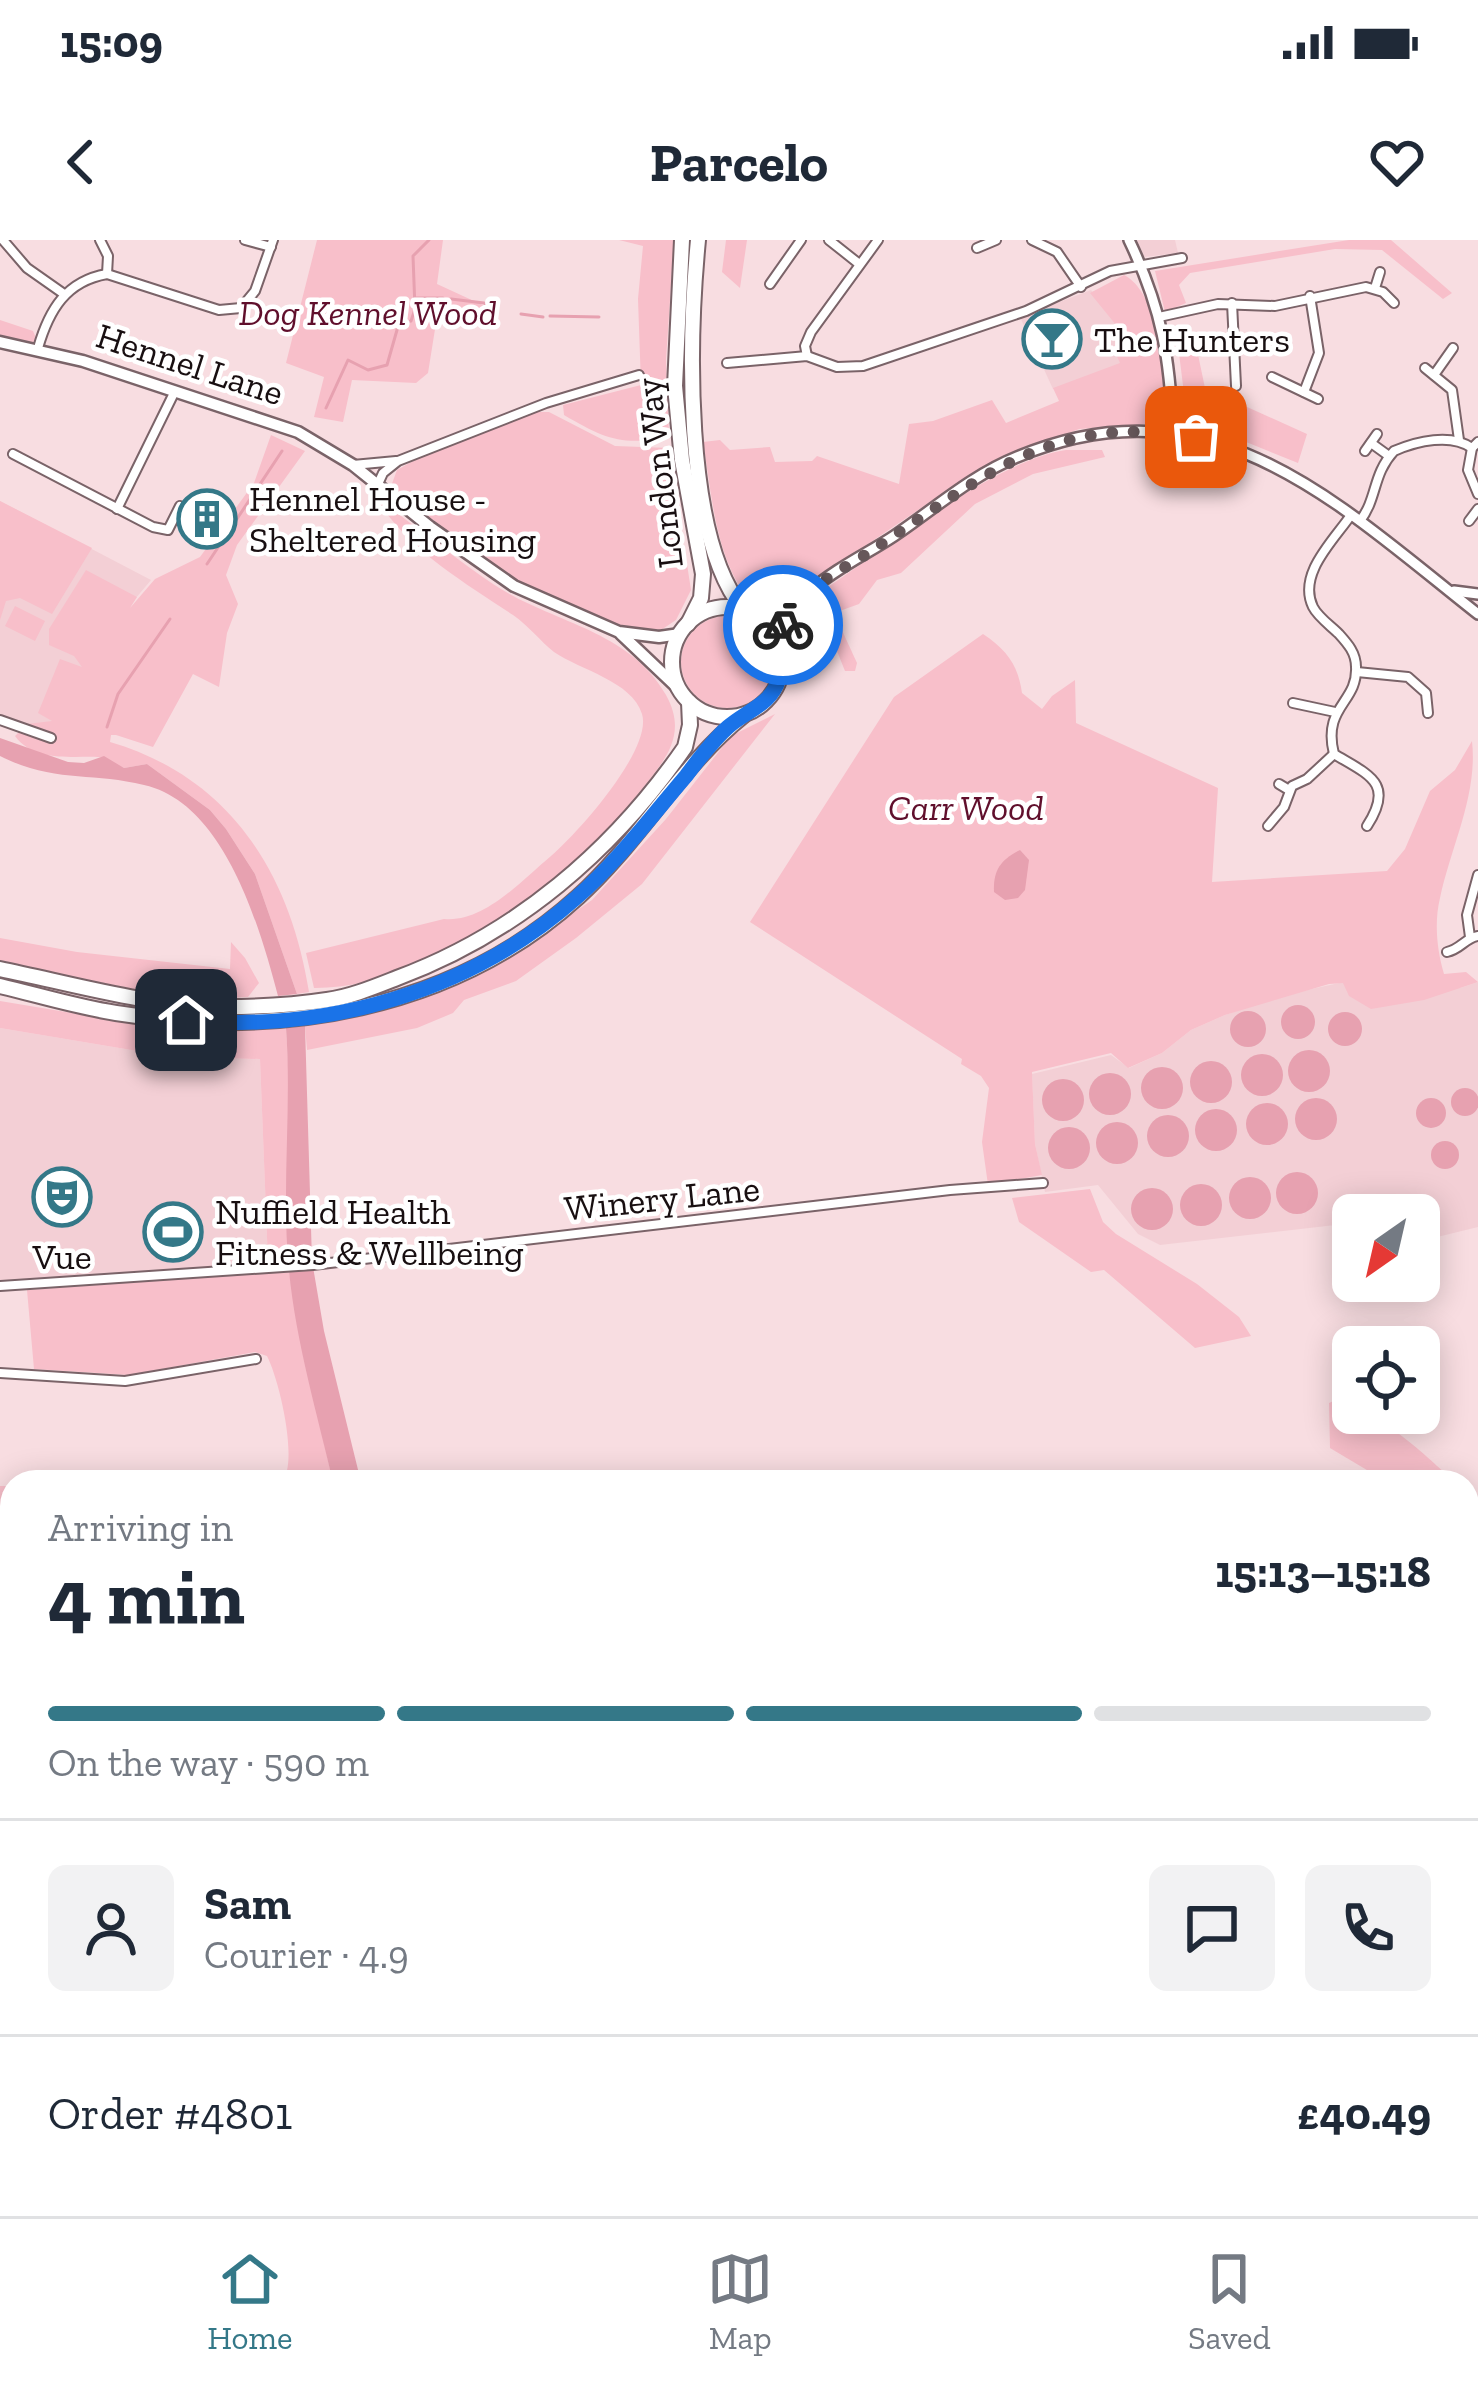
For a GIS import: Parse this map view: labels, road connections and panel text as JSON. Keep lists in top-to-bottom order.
{
  "streets": {
    "highway": ["London Way"],
    "main road": ["Hennel Lane"],
    "street": ["Winery Lane"]
  },
  "crossings": [
    ["Hennel Lane", "London Way"]
  ],
  "parks": ["Dog Kennel Wood", "Carr Wood"],
  "places": {
    "bar": ["The Hunters"],
    "building": ["Hennel House - Sheltered Housing"],
    "theatre": ["Vue"],
    "sports": ["Nuffield Health Fitness & Wellbeing"]
  },
  "north": "bottom left",
  "page": {
    "status": "15:09",
    "header": "Parcelo",
    "heading": ["4 min", "Arriving in", "15:13–15:18"],
    "panel": [
      "Sam",
      "Courier · 4.9",
      "Order #4801",
      "£40.49"
    ],
    "bar": "On the way · 590 m",
    "tabs": ["Home", "Map", "Saved"]
  }
}
